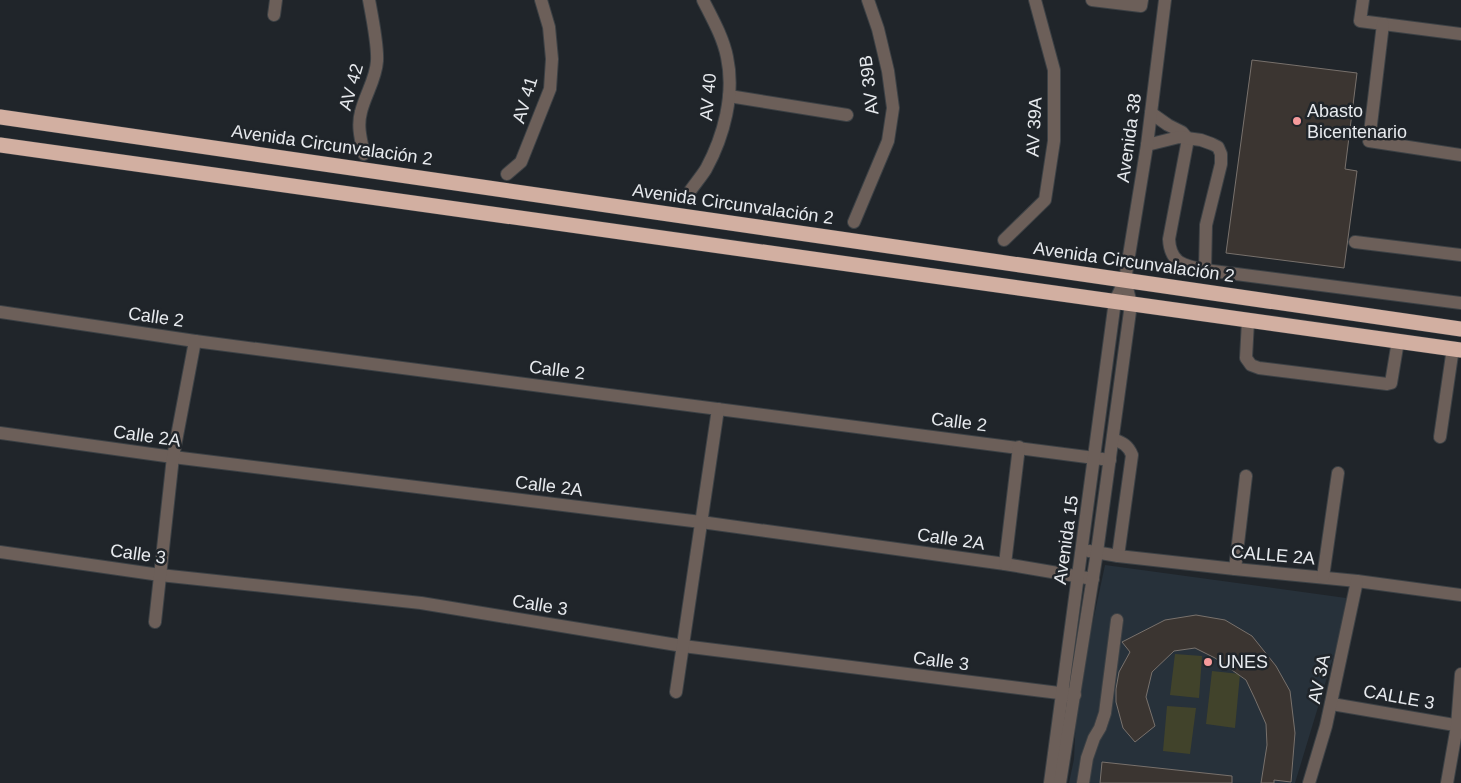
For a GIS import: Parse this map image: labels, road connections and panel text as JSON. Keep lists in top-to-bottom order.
{
  "streets": {
    "highway": ["Avenida Circunvalación 2"],
    "street": [
      "AV 39B",
      "AV 42",
      "AV 40",
      "AV 41",
      "AV 39A",
      "Avenida 38",
      "Calle 2",
      "Calle 2A",
      "Avenida 15",
      "Calle 3",
      "CALLE 2A",
      "AV 3A",
      "CALLE 3"
    ]
  },
  "crossings": [
    ["Avenida 38", "Avenida Circunvalación 2"],
    ["Avenida 38", "Avenida 15"],
    ["Calle 2", "Avenida 15"],
    ["Calle 2A", "Avenida 15"],
    ["Avenida 15", "Calle 3"],
    ["Avenida 15", "CALLE 2A"],
    ["CALLE 2A", "AV 3A"],
    ["AV 3A", "CALLE 3"]
  ],
  "places": ["Abasto Bicentenario", "UNES"]
}
